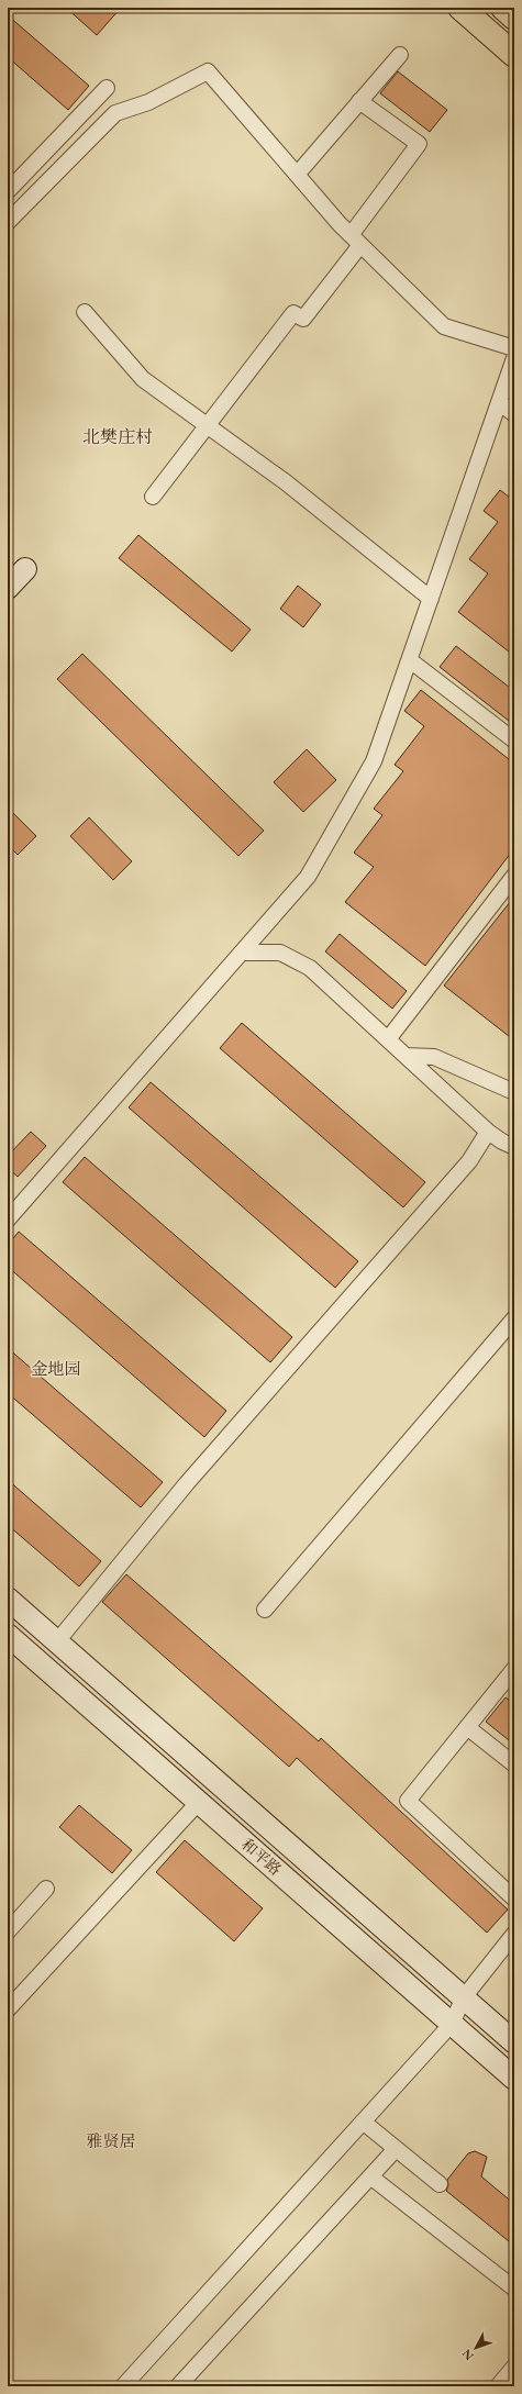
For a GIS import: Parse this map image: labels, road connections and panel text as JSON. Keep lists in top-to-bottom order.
{
  "streets": {
    "street": ["和平路"]
  },
  "districts": ["北樊庄村", "金地园", "雅贤居"],
  "north": "bottom left"
}
